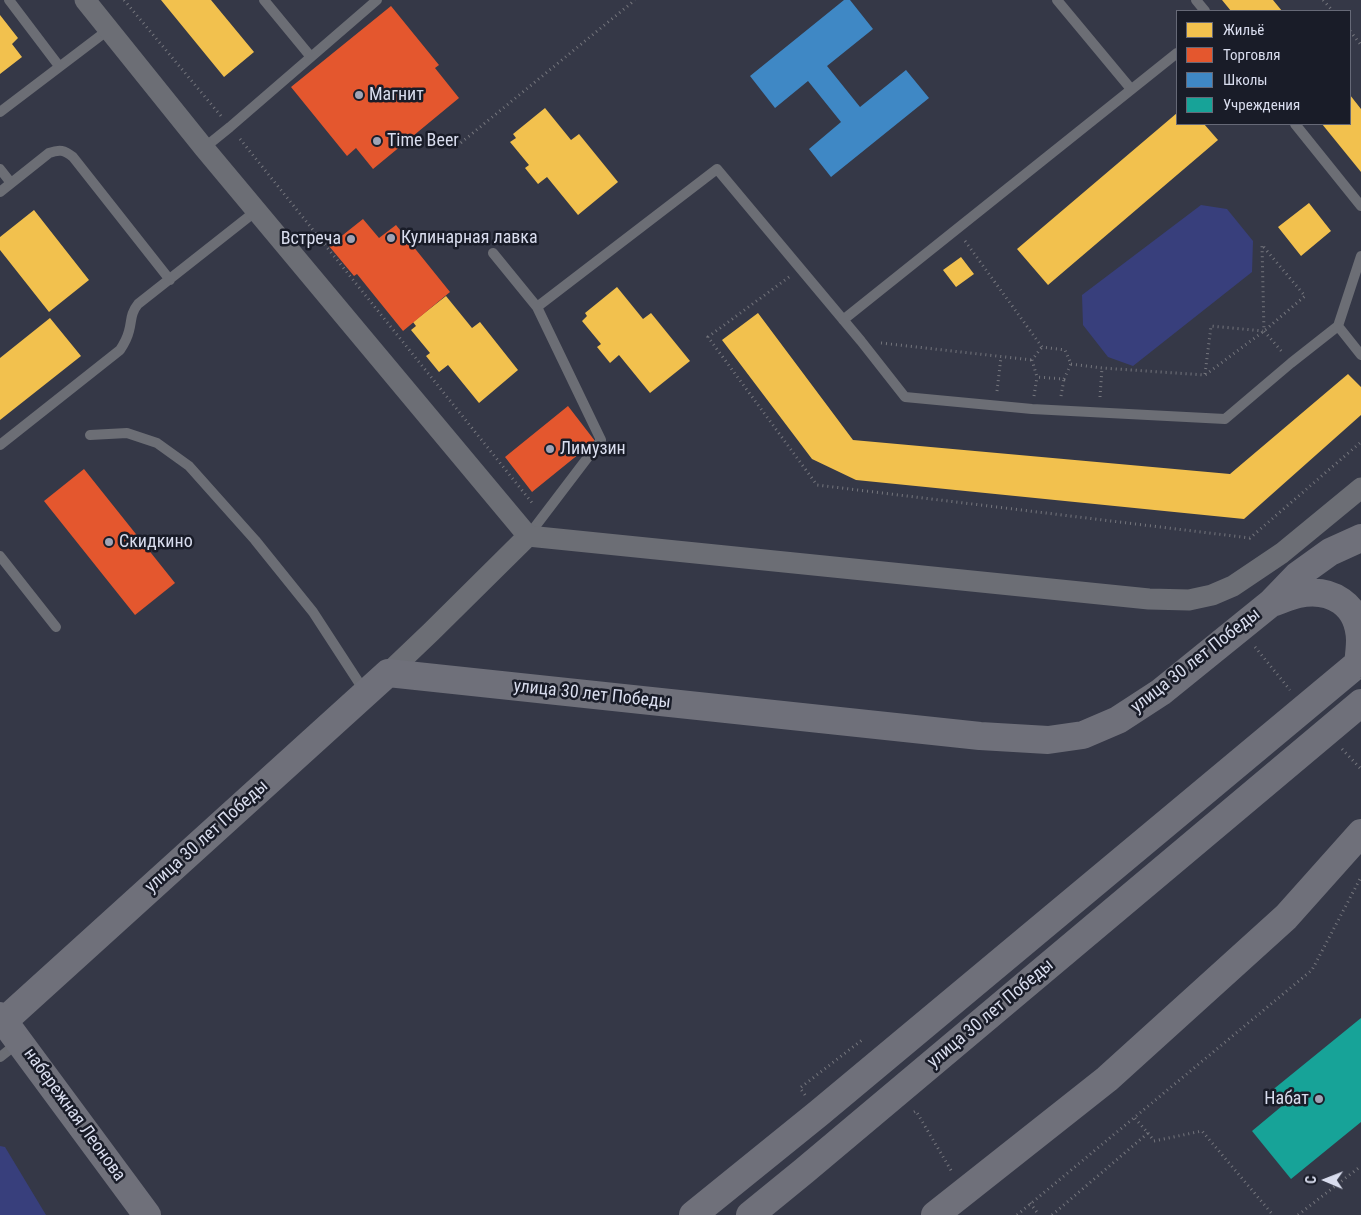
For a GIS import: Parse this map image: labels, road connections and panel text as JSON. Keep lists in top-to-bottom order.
{
  "streets": {
    "main road": ["улица 30 лет Победы", "набережная Леонова"]
  },
  "crossings": [
    ["улица 30 лет Победы", "набережная Леонова"]
  ],
  "places": [
    "Магнит",
    "Time Beer",
    "Кулинарная лавка",
    "Встреча",
    "Лимузин",
    "Скидкино",
    "Набат"
  ],
  "legend": [
    "Жильё",
    "Торговля",
    "Школы",
    "Учреждения"
  ],
  "north": "left"
}
